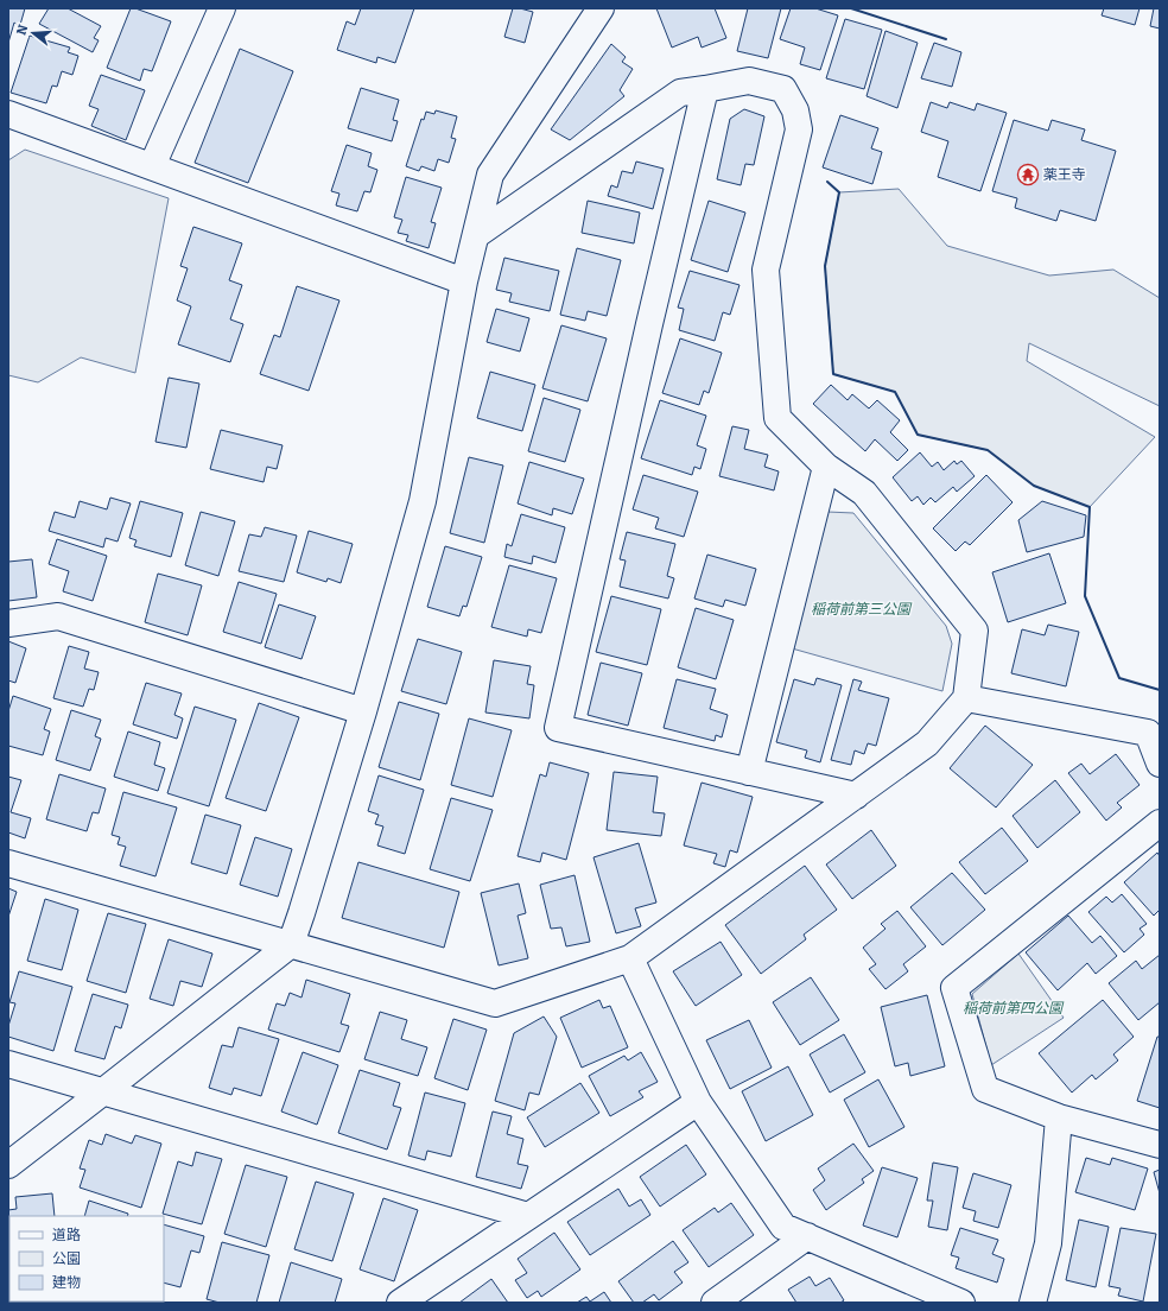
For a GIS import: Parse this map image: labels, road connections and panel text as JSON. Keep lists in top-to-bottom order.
{
  "parks": ["稲荷前第三公園", "稲荷前第四公園"],
  "places": {
    "temple": ["薬王寺"]
  },
  "legend": ["道路", "公園", "建物"],
  "north": "left"
}
